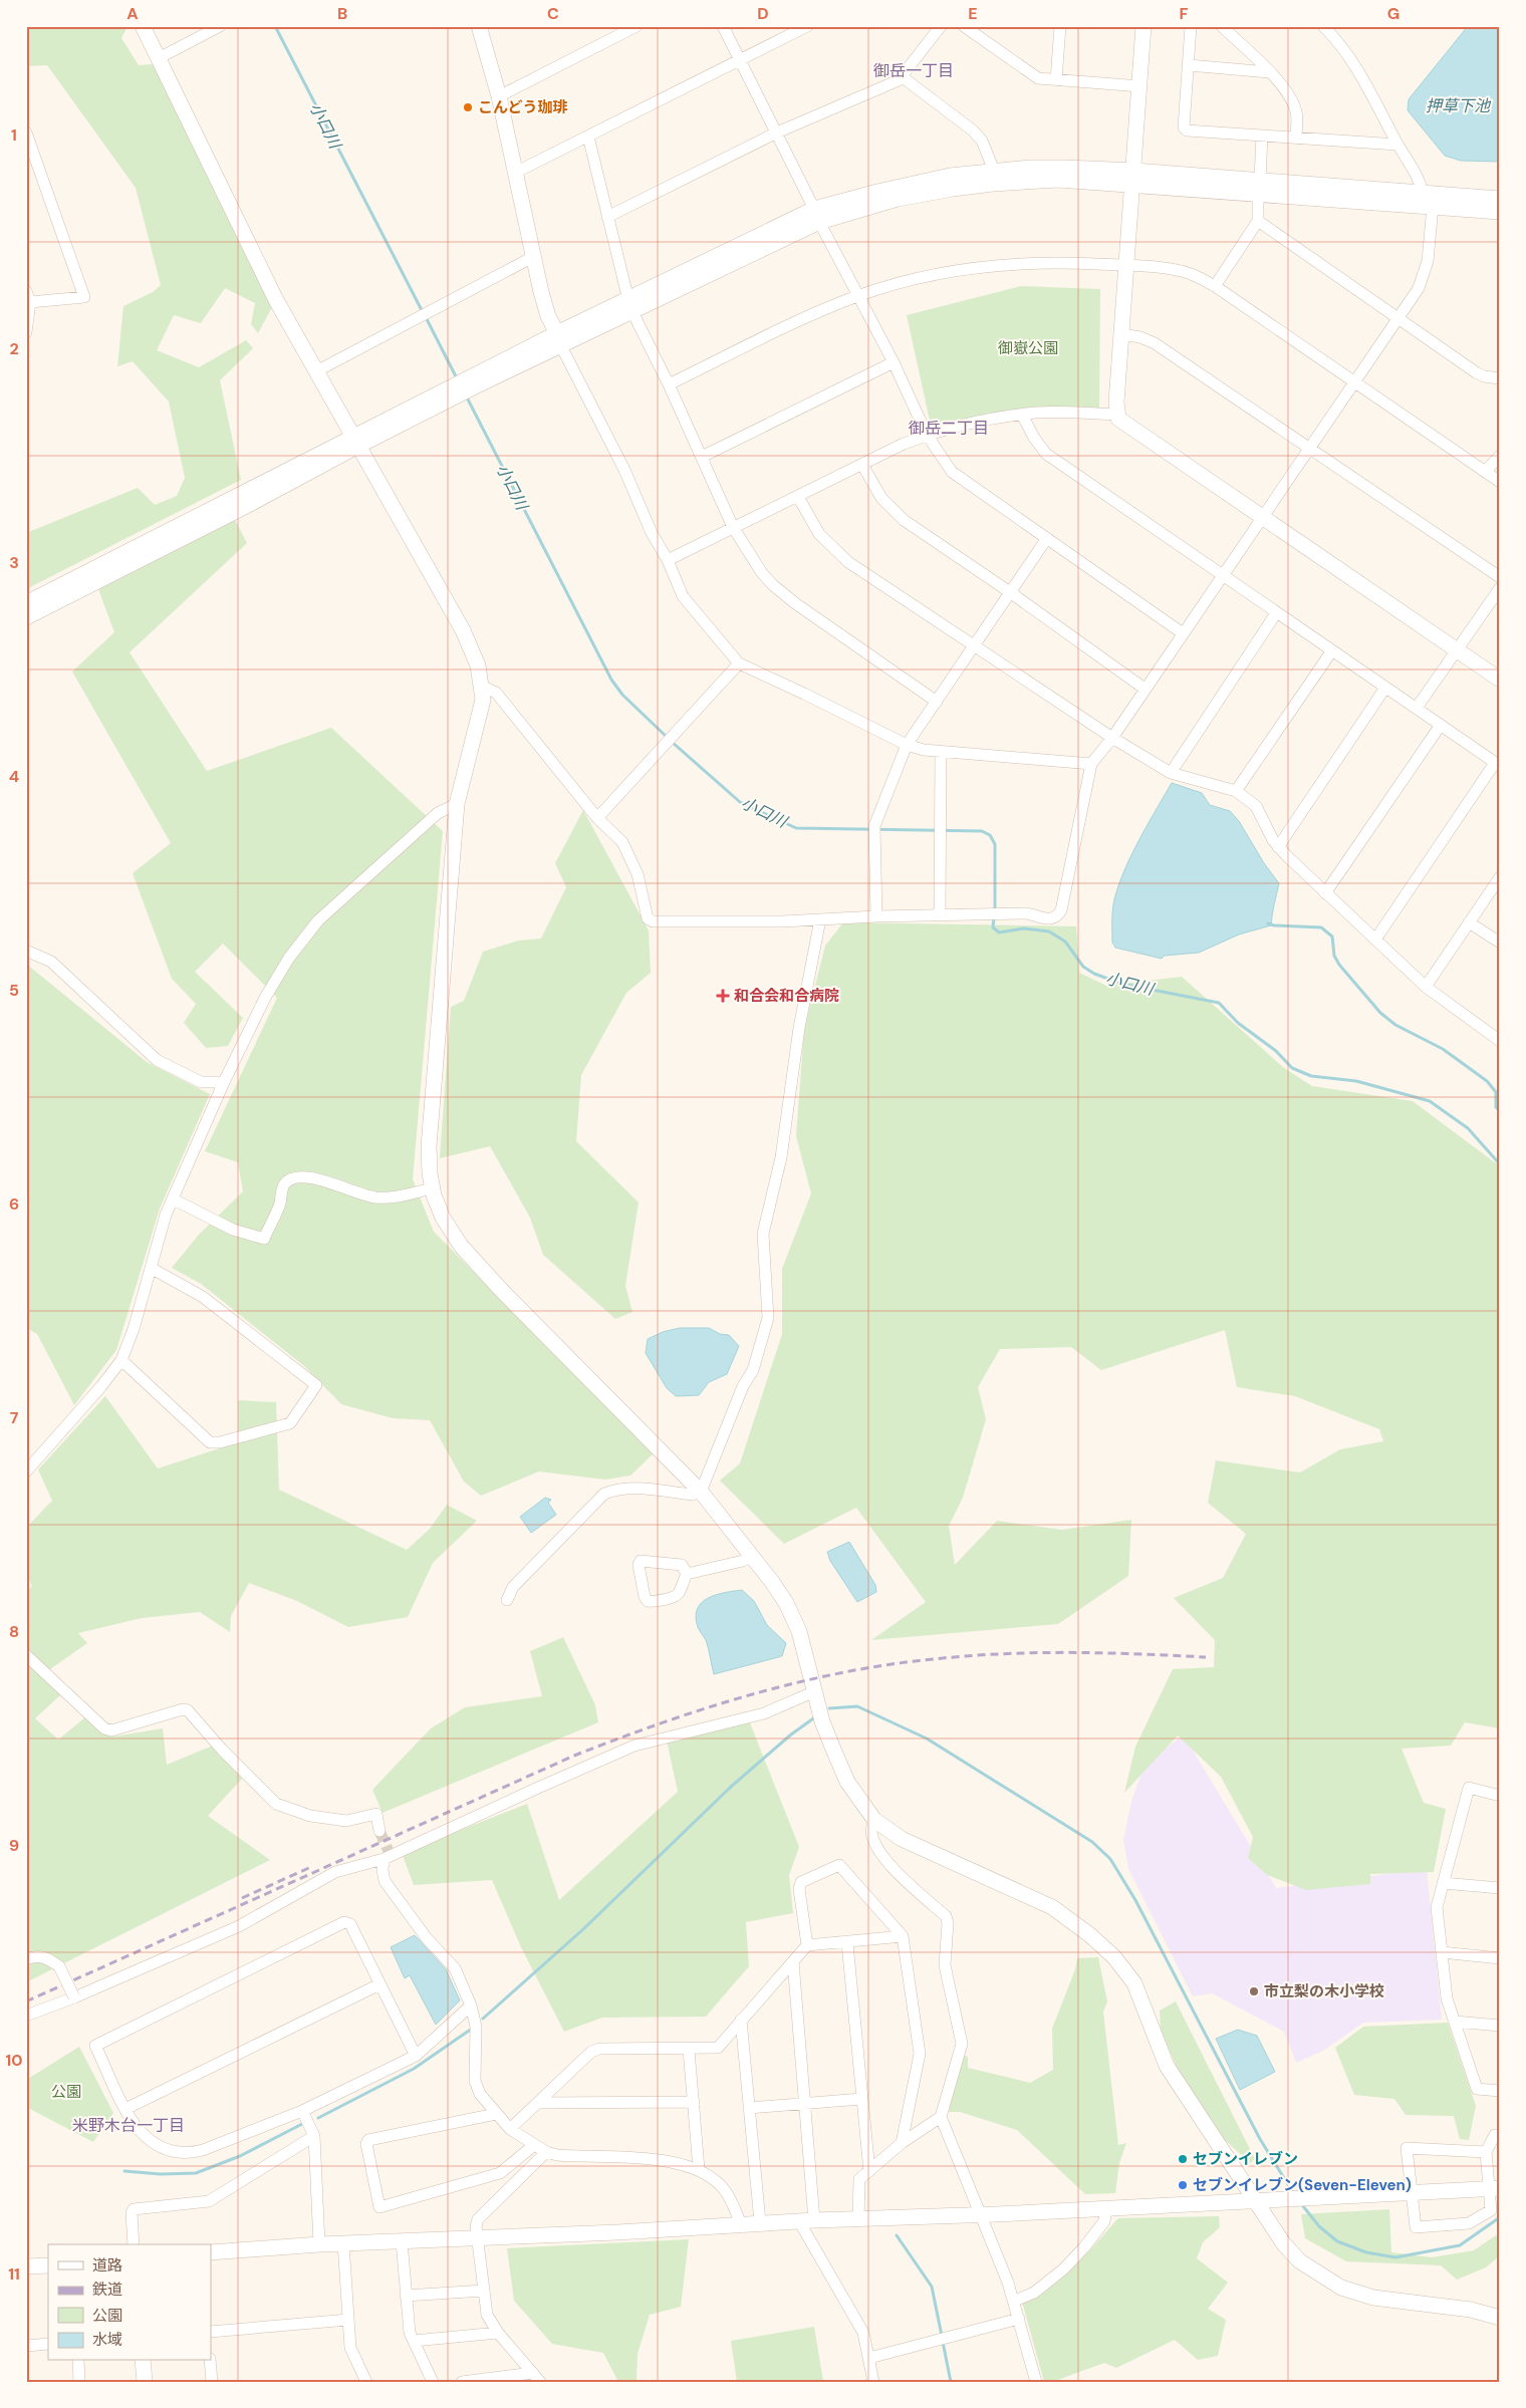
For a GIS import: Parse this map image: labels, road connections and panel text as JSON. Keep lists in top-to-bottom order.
{
  "districts": ["御岳一丁目", "御岳二丁目", "米野木台一丁目"],
  "water": ["押草下池", "小口川"],
  "parks": ["御嶽公園", "公園"],
  "places": {
    "other": [
      "こんどう珈琲",
      "市立梨の木小学校",
      "セブンイレブン",
      "セブンイレブン(Seven-Eleven)"
    ],
    "health": ["和合会和合病院"]
  },
  "legend": [
    "道路",
    "鉄道",
    "公園",
    "水域"
  ],
  "grid": {
    "columns": [
      "A",
      "B",
      "C",
      "D",
      "E",
      "F",
      "G"
    ],
    "rows": [
      "1",
      "2",
      "3",
      "4",
      "5",
      "6",
      "7",
      "8",
      "9",
      "10",
      "11"
    ]
  }
}
